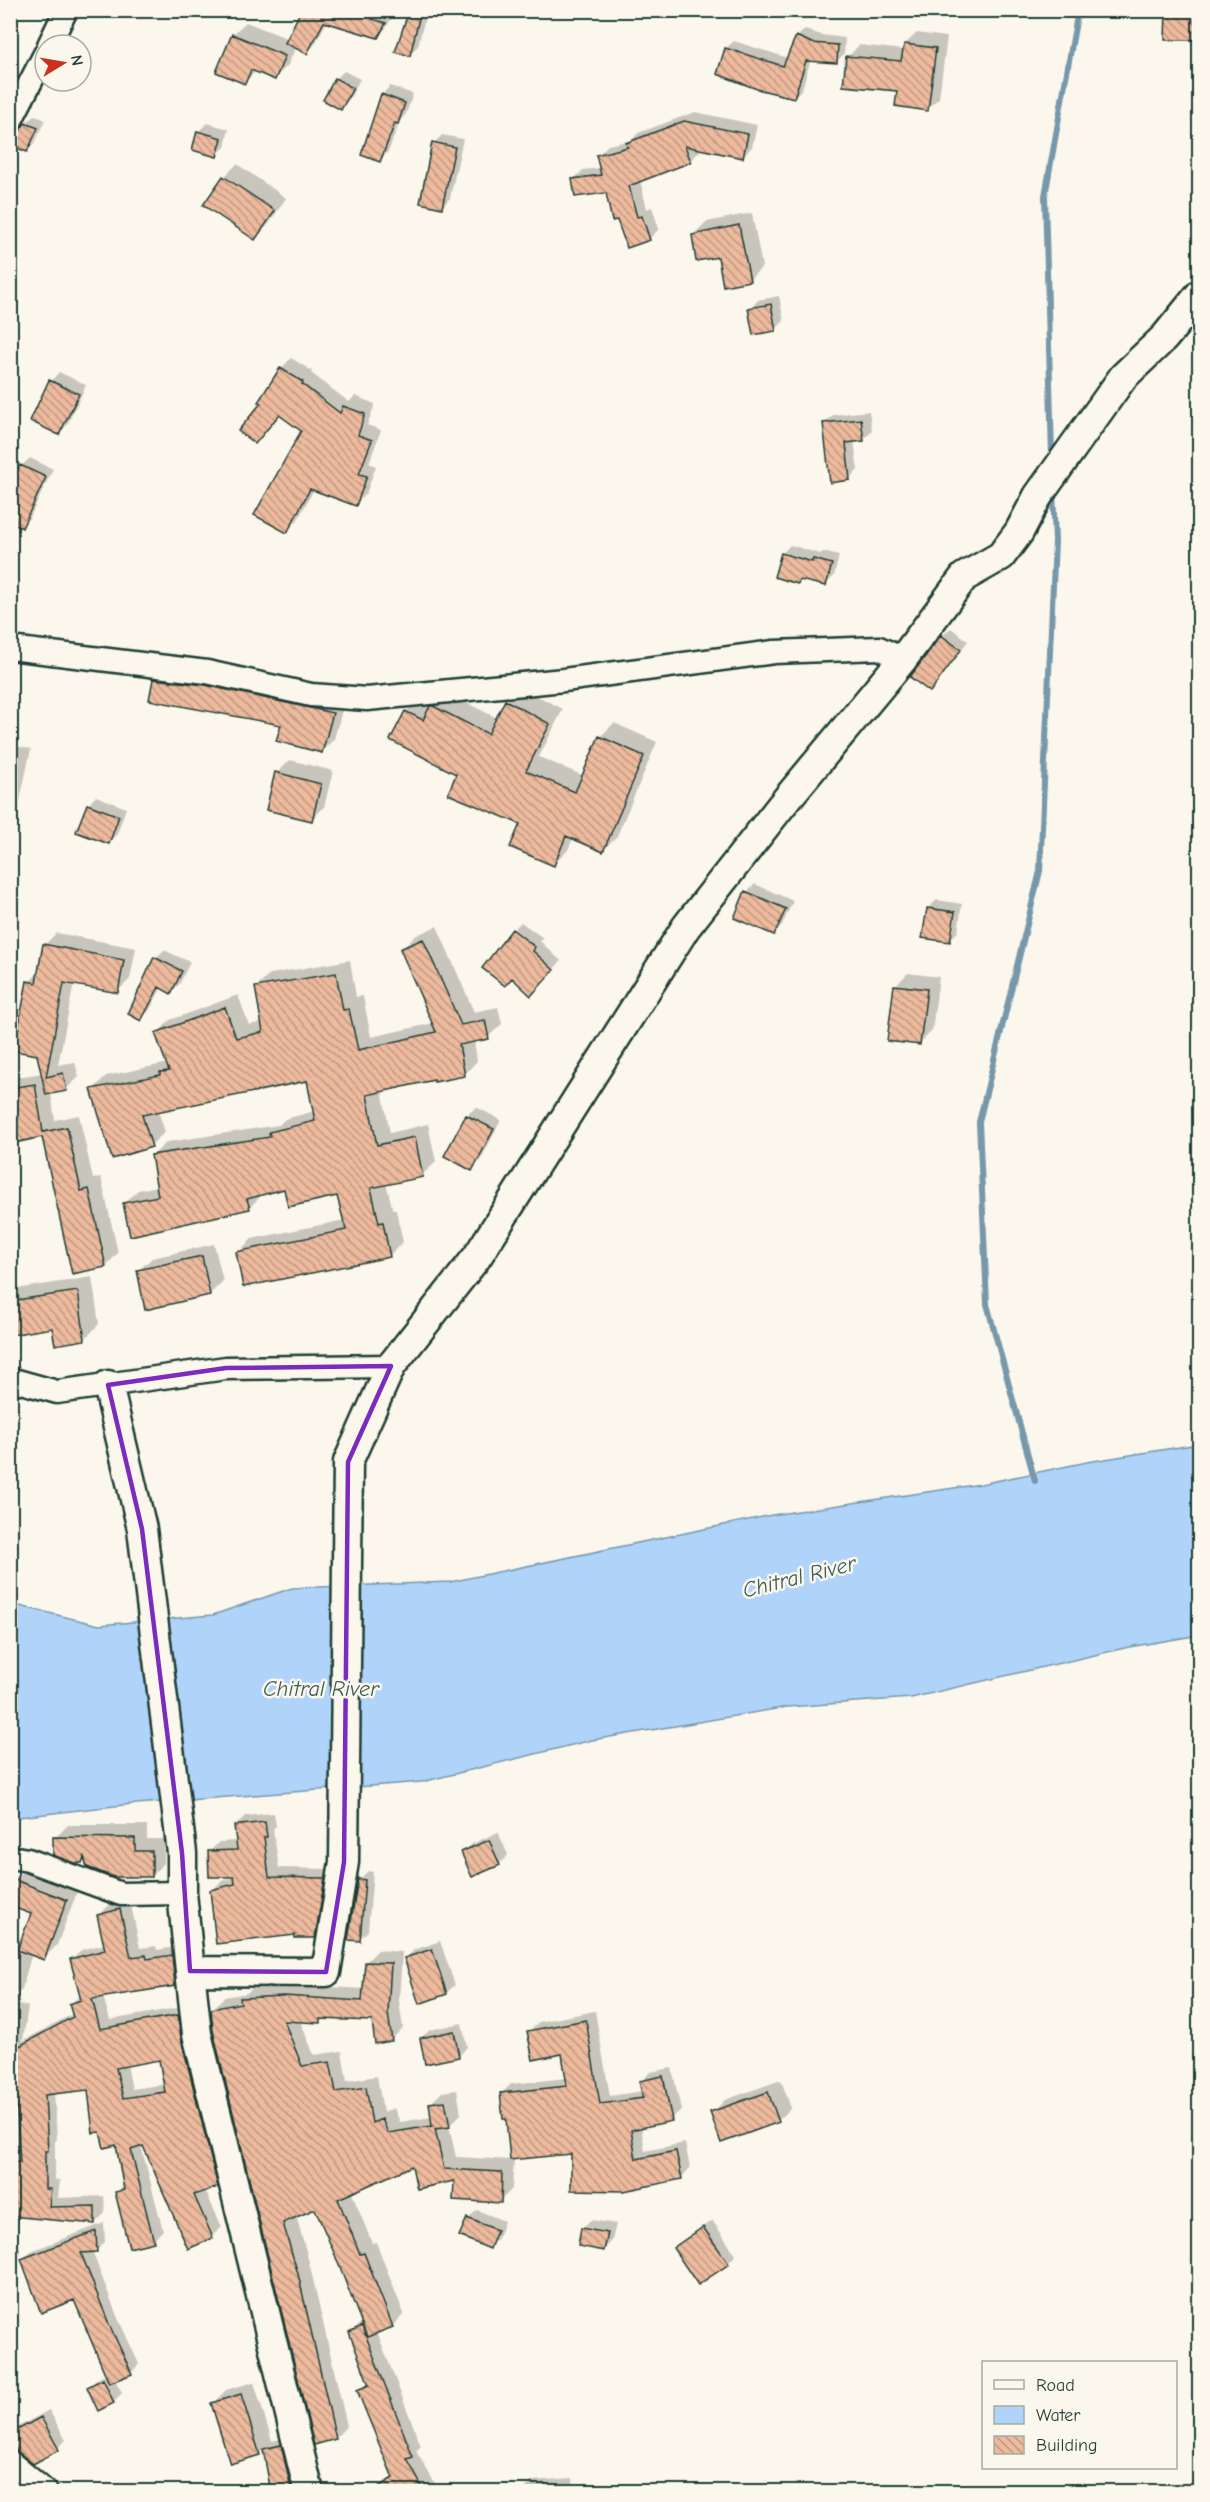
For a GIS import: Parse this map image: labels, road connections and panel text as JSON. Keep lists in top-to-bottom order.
{
  "water": ["Chitral River"],
  "legend": ["Road", "Water", "Building"],
  "north": "right"
}
